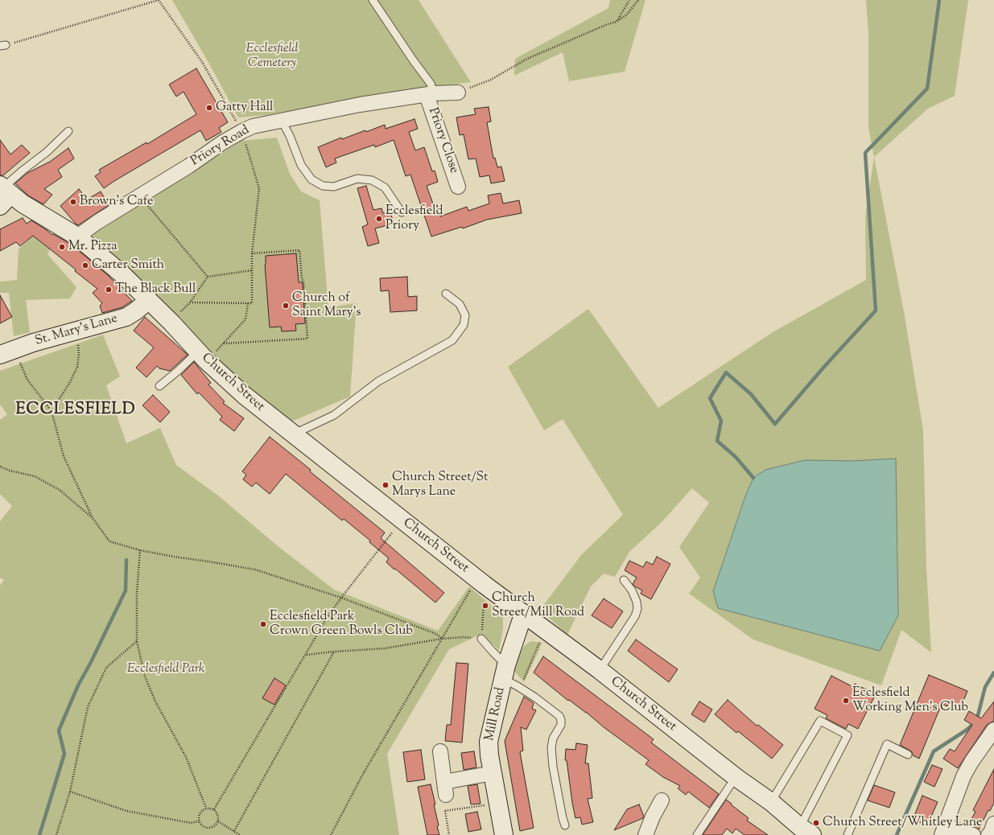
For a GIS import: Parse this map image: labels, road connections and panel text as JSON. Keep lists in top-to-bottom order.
{
  "streets": {
    "main road": ["St. Mary's Lane", "Church Street", "Mill Road"],
    "street": ["Priory Close", "Priory Road"]
  },
  "crossings": [
    ["Priory Close", "Priory Road"],
    ["Priory Road", "Church Street"],
    ["St. Mary's Lane", "Church Street"],
    ["Church Street", "Mill Road"]
  ],
  "districts": ["ECCLESFIELD"],
  "parks": ["Ecclesfield Cemetery", "Ecclesfield Park"],
  "places": [
    "Gatty Hall",
    "Brown's Cafe",
    "Ecclesfield Priory",
    "Mr. Pizza",
    "Carter Smith",
    "The Black Bull",
    "Church of Saint Mary's",
    "Church Street/St Marys Lane",
    "Church Street/Mill Road",
    "Ecclesfield Park Crown Green Bowls Club",
    "Ecclesfield Working Men's Club",
    "Church Street/Whitley Lane"
  ]
}
